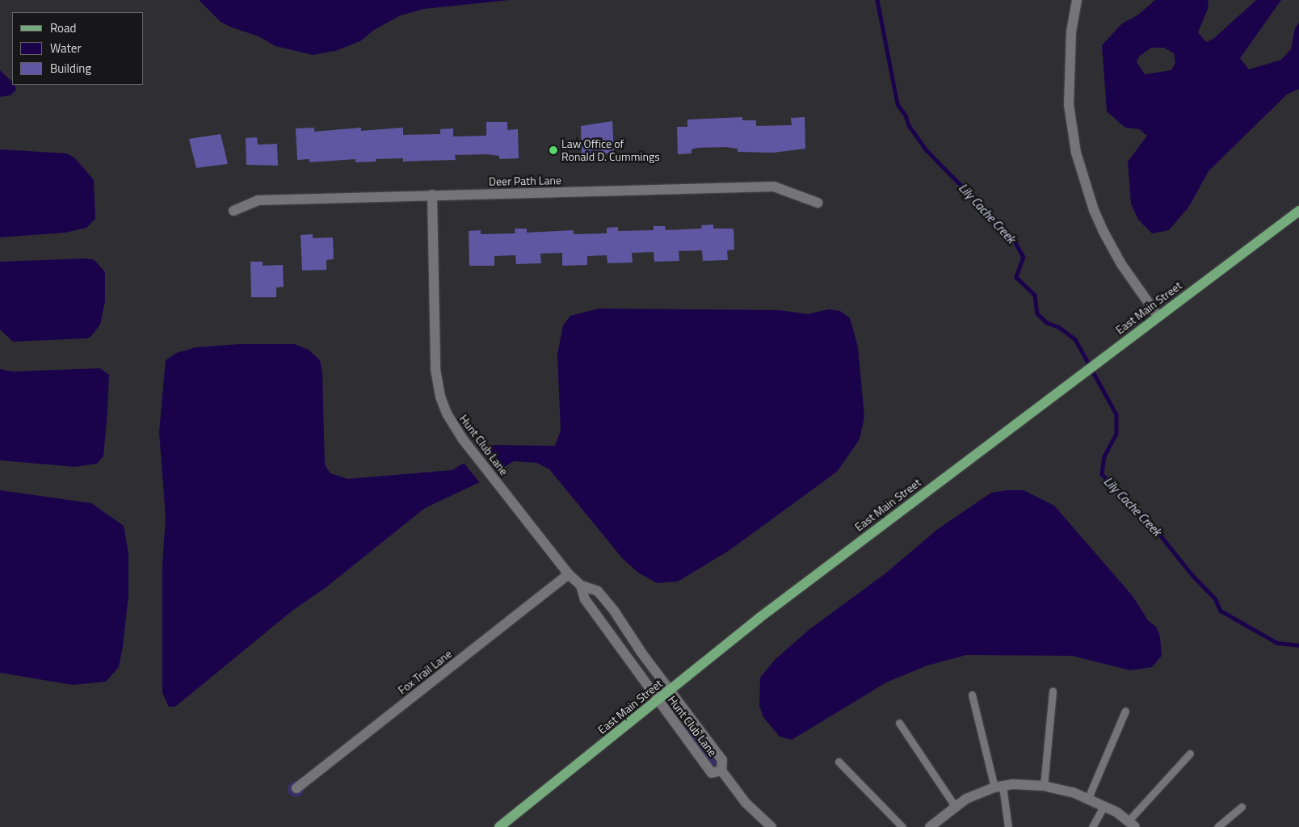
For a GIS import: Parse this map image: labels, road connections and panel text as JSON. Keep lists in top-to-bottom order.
{
  "streets": {
    "main road": ["East Main Street"],
    "street": ["Deer Path Lane", "Hunt Club Lane", "Fox Trail Lane"]
  },
  "crossings": [
    ["Deer Path Lane", "Hunt Club Lane"],
    ["East Main Street", "Hunt Club Lane"],
    ["Hunt Club Lane", "Fox Trail Lane"]
  ],
  "water": ["Lily Cache Creek"],
  "places": ["Law Office of Ronald D. Cummings"],
  "legend": ["Road", "Water", "Building"]
}
